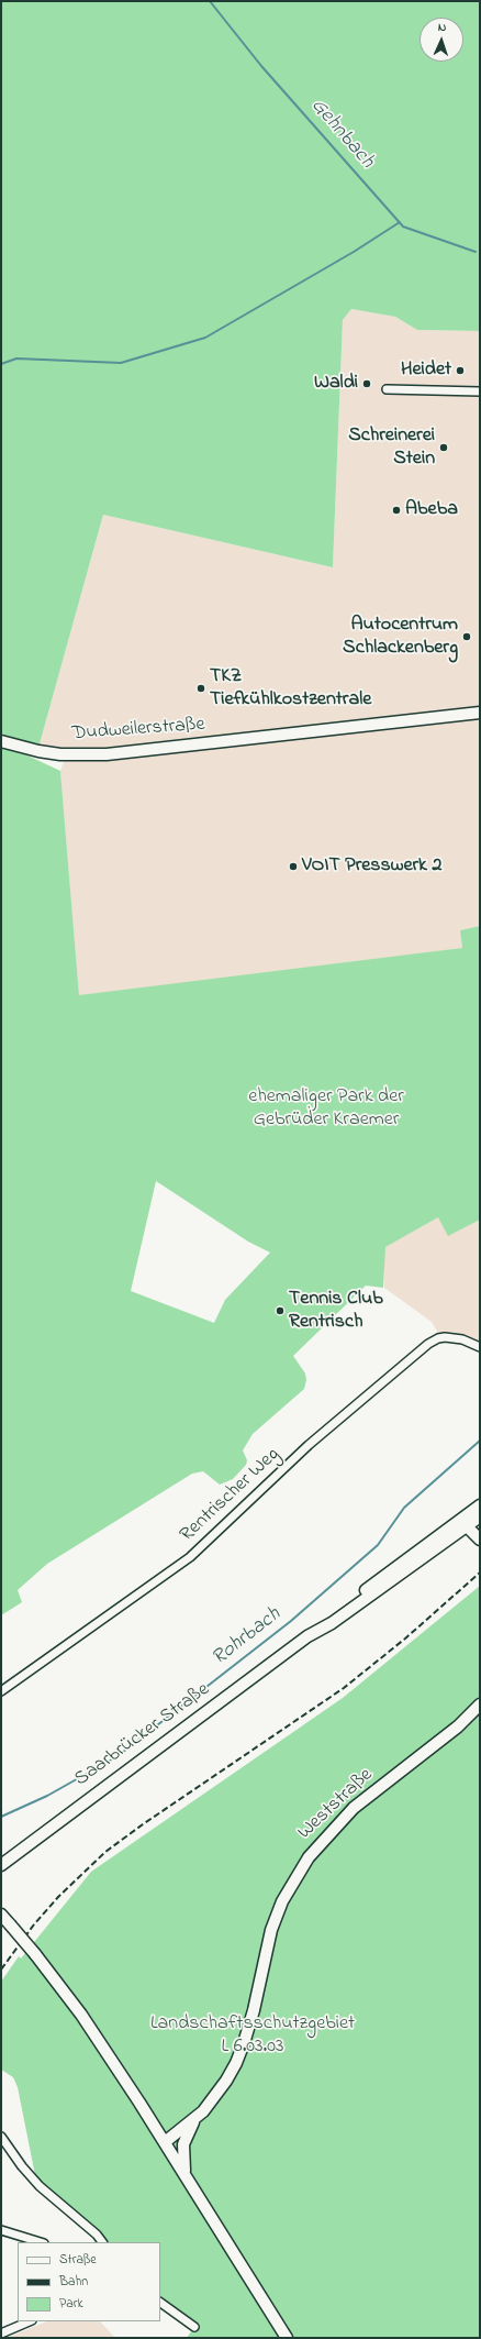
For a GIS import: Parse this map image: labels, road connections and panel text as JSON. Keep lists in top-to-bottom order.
{
  "streets": {
    "main road": ["Dudweilerstraße", "Saarbrücker Straße", "Weststraße"],
    "street": ["Rentrischer Weg"]
  },
  "water": ["Gehnbach", "Rohrbach"],
  "parks": ["ehemaliger Park der Gebrüder Kraemer", "Landschaftsschutzgebiet L 6.03.03"],
  "places": [
    "Heidet",
    "Waldi",
    "Schreinerei Stein",
    "Abeba",
    "Autocentrum Schlackenberg",
    "TKZ Tiefkühlkostzentrale",
    "VOIT Presswerk 2",
    "Tennis Club Rentrisch"
  ],
  "legend": ["Straße", "Bahn", "Park"],
  "north": "top"
}
